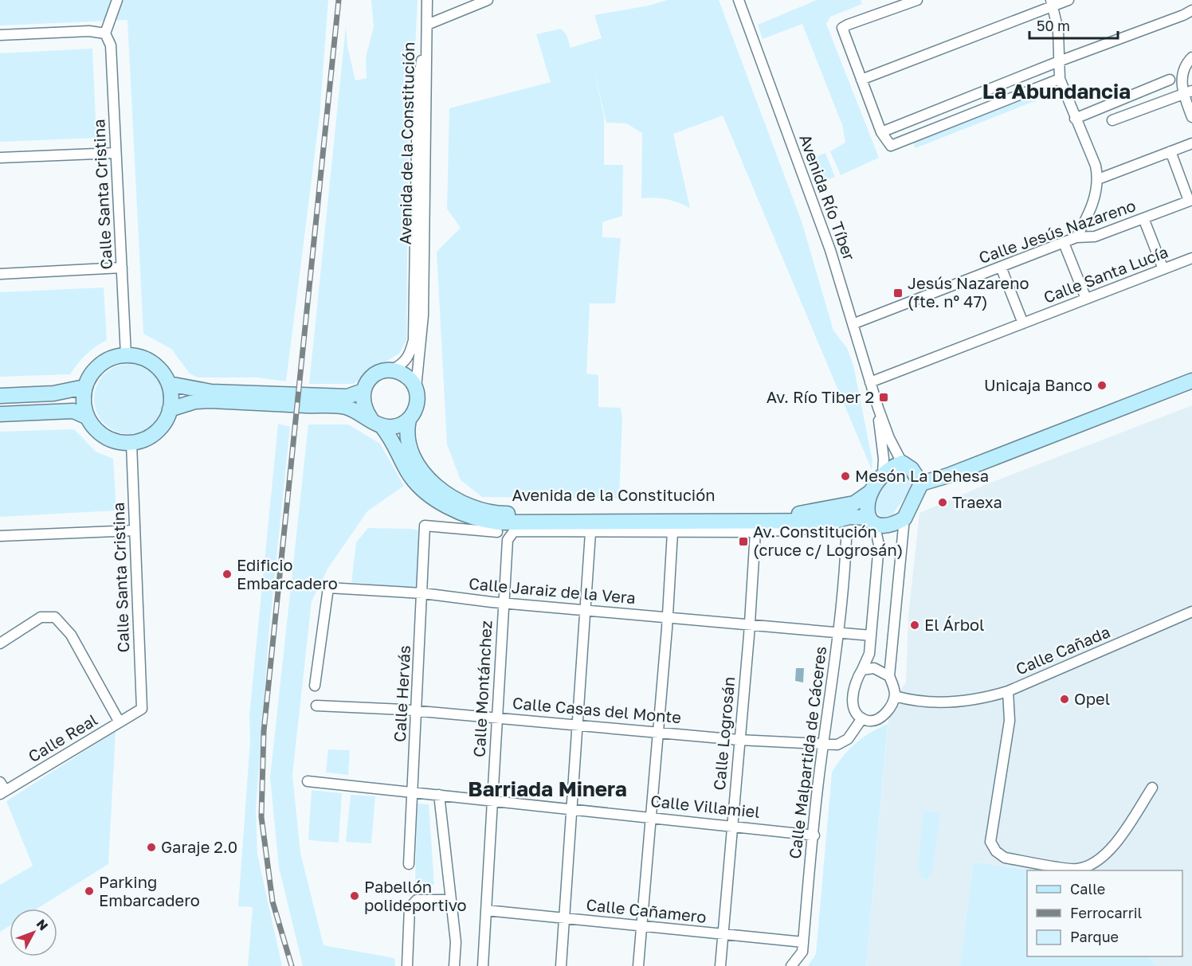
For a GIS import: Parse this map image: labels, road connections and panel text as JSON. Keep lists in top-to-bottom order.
{
  "streets": {
    "main road": ["Avenida de la Constitución"],
    "street": [
      "Calle Santa Cristina",
      "Avenida Río Tíber",
      "Calle Jesús Nazareno",
      "Calle Santa Lucía",
      "Calle Jaraiz de la Vera",
      "Calle Cañada",
      "Calle Montánchez",
      "Calle Hervás",
      "Calle Casas del Monte",
      "Calle Logrosán",
      "Calle Real",
      "Calle Malpartida de Cáceres",
      "Calle Villamiel",
      "Calle Cañamero"
    ]
  },
  "crossings": [
    ["Avenida de la Constitución", "Calle Santa Cristina"],
    ["Avenida de la Constitución", "Avenida Río Tíber"],
    ["Avenida de la Constitución", "Calle Montánchez"],
    ["Avenida de la Constitución", "Calle Logrosán"],
    ["Calle Santa Cristina", "Calle Real"],
    ["Avenida Río Tíber", "Calle Jesús Nazareno"],
    ["Avenida Río Tíber", "Calle Santa Lucía"],
    ["Calle Jaraiz de la Vera", "Calle Montánchez"],
    ["Calle Jaraiz de la Vera", "Calle Hervás"],
    ["Calle Jaraiz de la Vera", "Calle Logrosán"],
    ["Calle Jaraiz de la Vera", "Calle Malpartida de Cáceres"],
    ["Calle Montánchez", "Calle Casas del Monte"],
    ["Calle Montánchez", "Calle Villamiel"],
    ["Calle Montánchez", "Calle Cañamero"],
    ["Calle Hervás", "Calle Casas del Monte"],
    ["Calle Hervás", "Calle Villamiel"],
    ["Calle Casas del Monte", "Calle Logrosán"],
    ["Calle Casas del Monte", "Calle Malpartida de Cáceres"],
    ["Calle Logrosán", "Calle Villamiel"],
    ["Calle Logrosán", "Calle Cañamero"],
    ["Calle Malpartida de Cáceres", "Calle Villamiel"],
    ["Calle Malpartida de Cáceres", "Calle Cañamero"]
  ],
  "districts": ["La Abundancia", "Barriada Minera"],
  "places": {
    "transit": ["Jesús Nazareno (fte. nº 47)", "Av. Río Tiber 2", "Av. Constitución (cruce c/ Logrosán)"],
    "other": [
      "Unicaja Banco",
      "Mesón La Dehesa",
      "Traexa",
      "Edificio Embarcadero",
      "El Árbol",
      "Opel",
      "Garaje 2.0",
      "Parking Embarcadero",
      "Pabellón polideportivo"
    ]
  },
  "legend": ["Calle", "Ferrocarril", "Parque"],
  "scale_bar": "50 m",
  "north": "top right"
}
